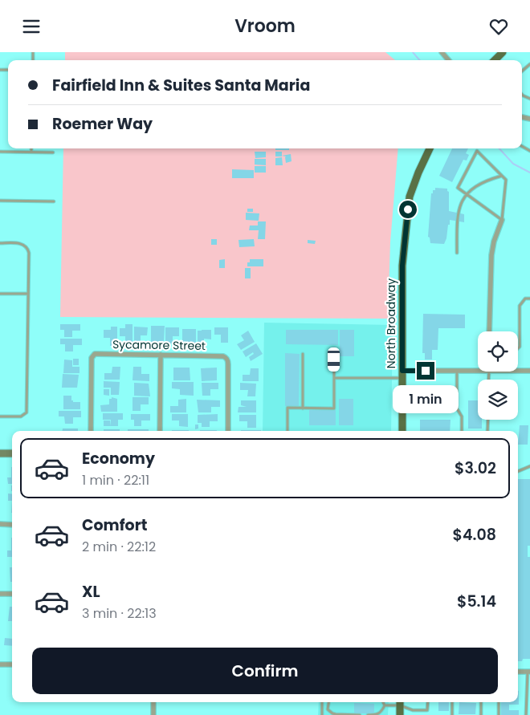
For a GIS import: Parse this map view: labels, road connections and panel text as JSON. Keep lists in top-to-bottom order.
{
  "streets": {
    "main road": ["North Broadway"],
    "street": ["Sycamore Street"]
  },
  "page": {
    "header": "Vroom",
    "banner": ["Fairfield Inn & Suites Santa Maria", "Roemer Way"],
    "bubble": "1 min",
    "list": [
      {
        "name": "Economy",
        "note": "1 min · 22:11",
        "value": "$3.02"
      },
      {
        "name": "Comfort",
        "note": "2 min · 22:12",
        "value": "$4.08"
      },
      {
        "name": "XL",
        "note": "3 min · 22:13",
        "value": "$5.14"
      }
    ],
    "buttons": "Confirm"
  }
}
